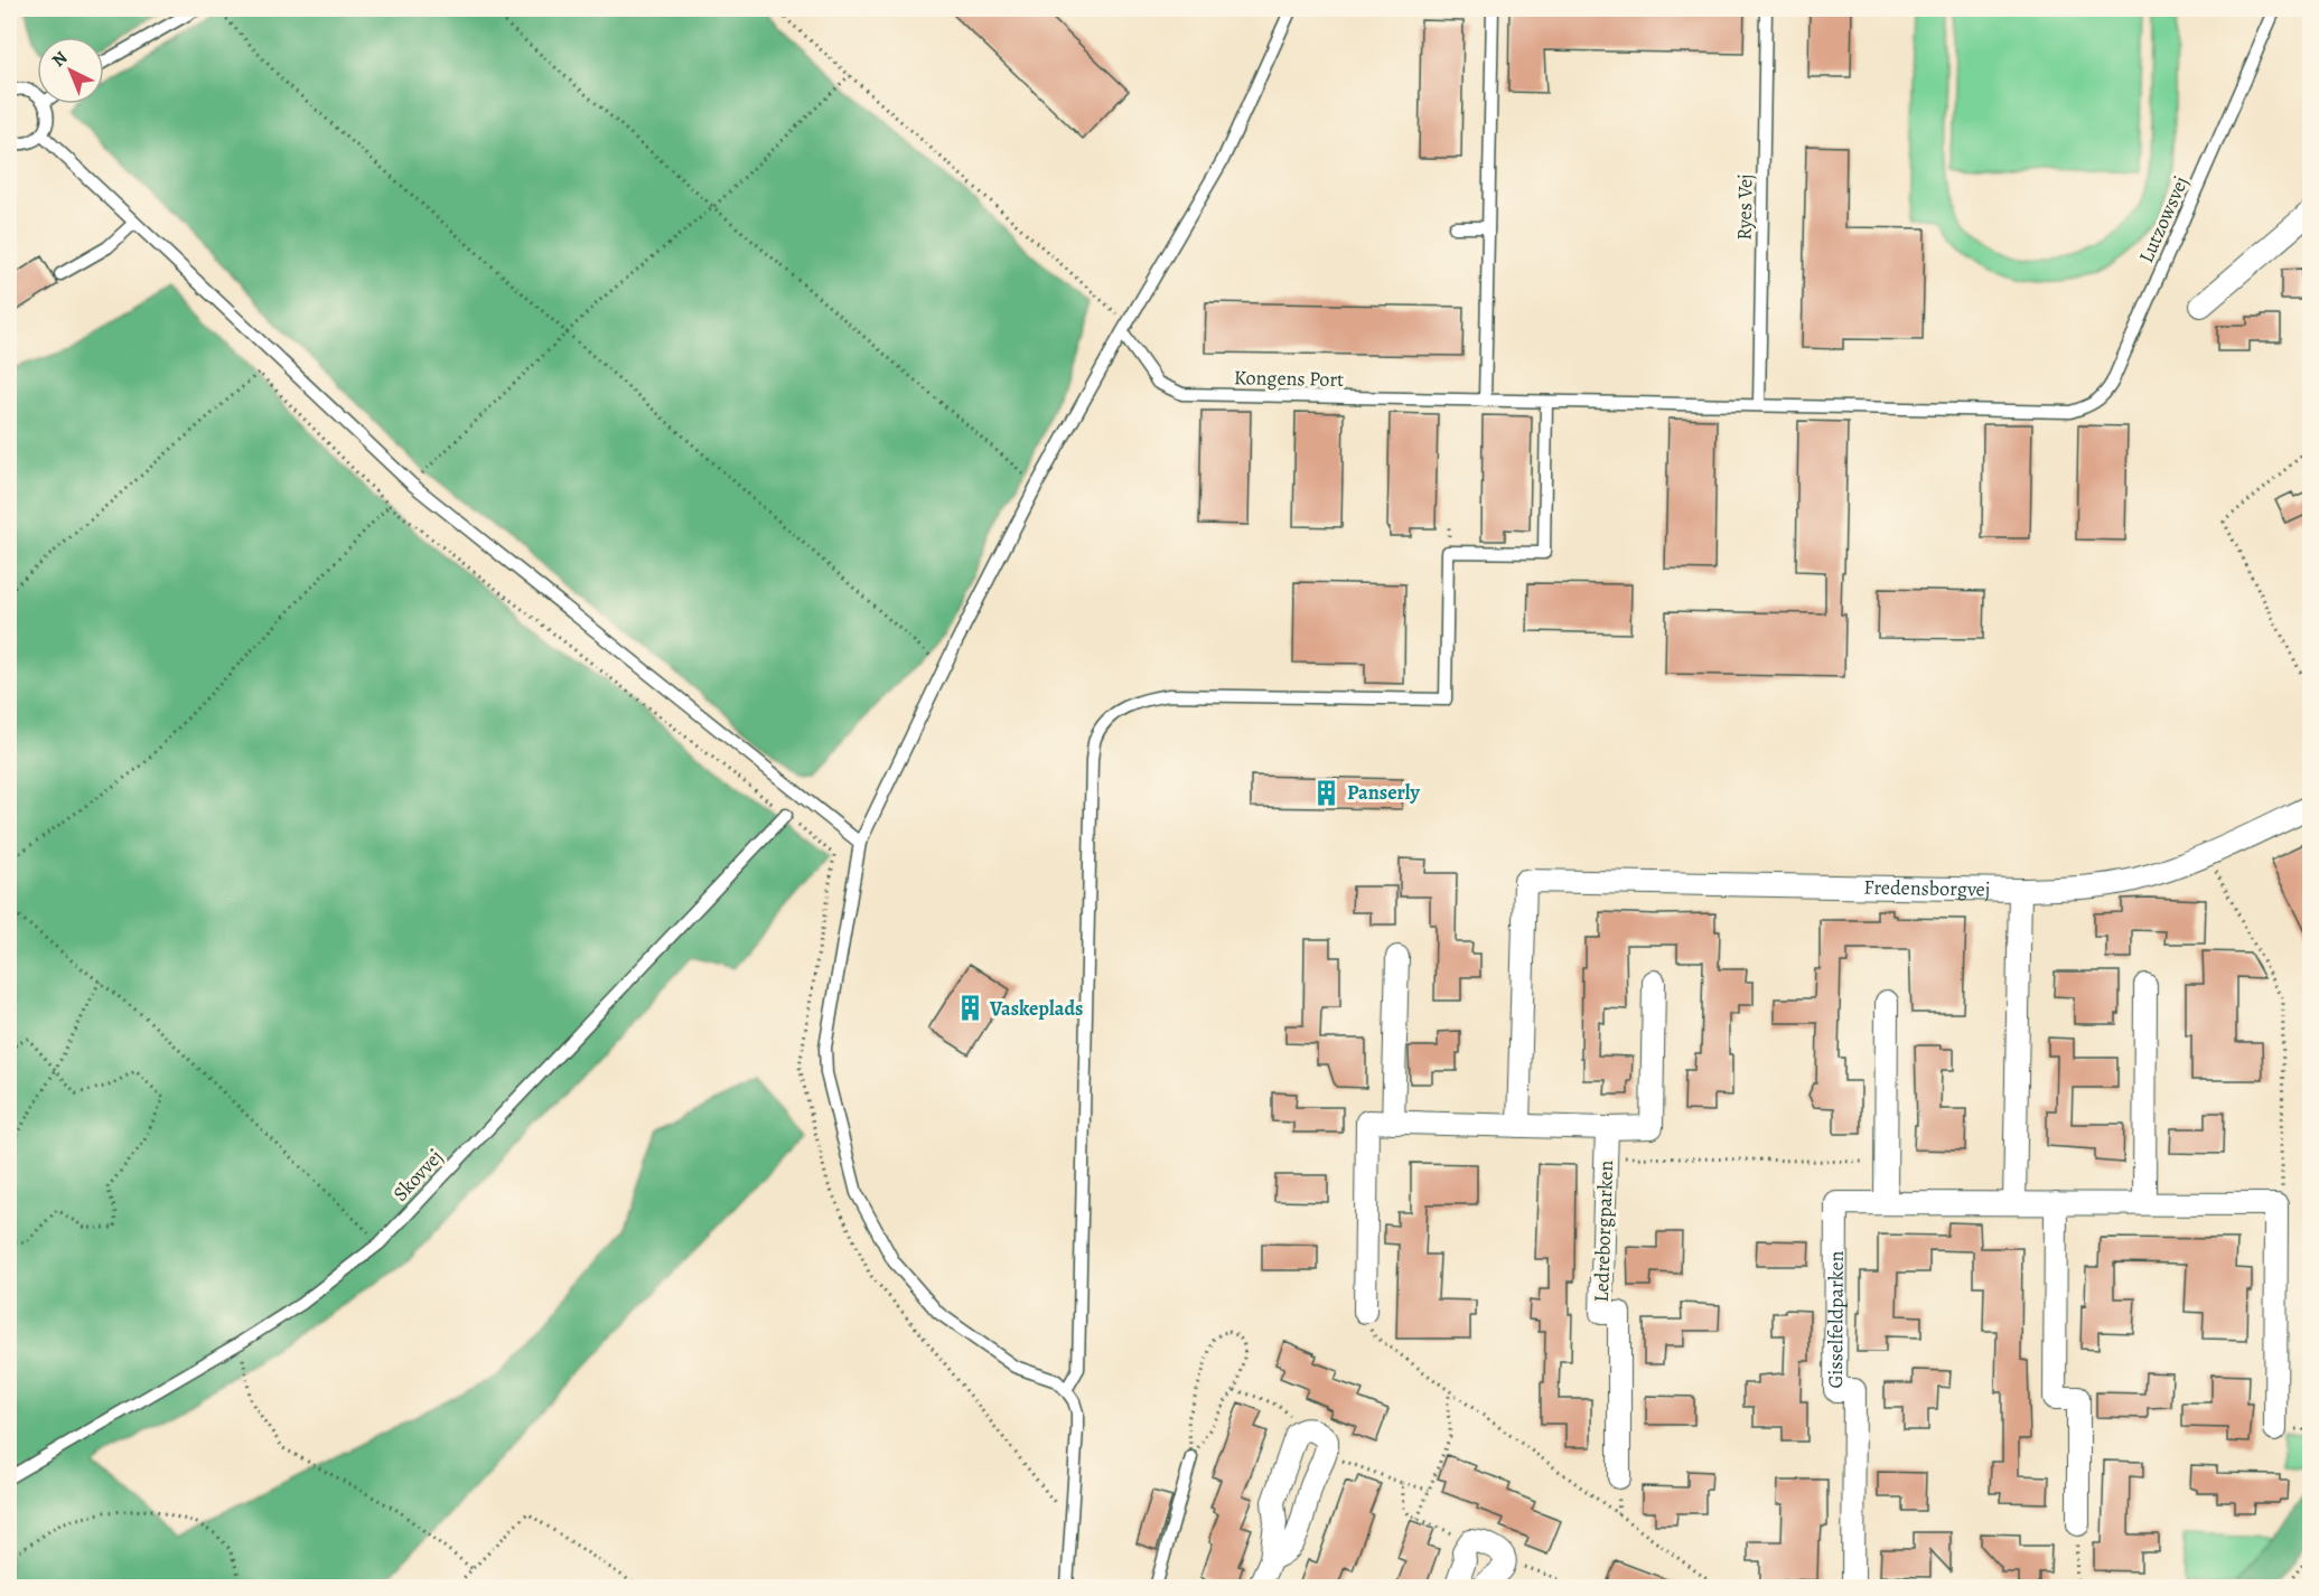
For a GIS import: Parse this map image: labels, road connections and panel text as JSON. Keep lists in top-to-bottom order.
{
  "streets": {
    "street": ["Fredensborgvej", "Ledreborgparken", "Gisselfeldparken"],
    "lane": [
      "Ryes Vej",
      "Lutzowsvej",
      "Kongens Port",
      "Skovvej"
    ]
  },
  "crossings": [
    ["Ryes Vej", "Lutzowsvej"],
    ["Ryes Vej", "Kongens Port"],
    ["Lutzowsvej", "Kongens Port"]
  ],
  "places": {
    "building": ["Panserly", "Vaskeplads"]
  },
  "north": "top left"
}
